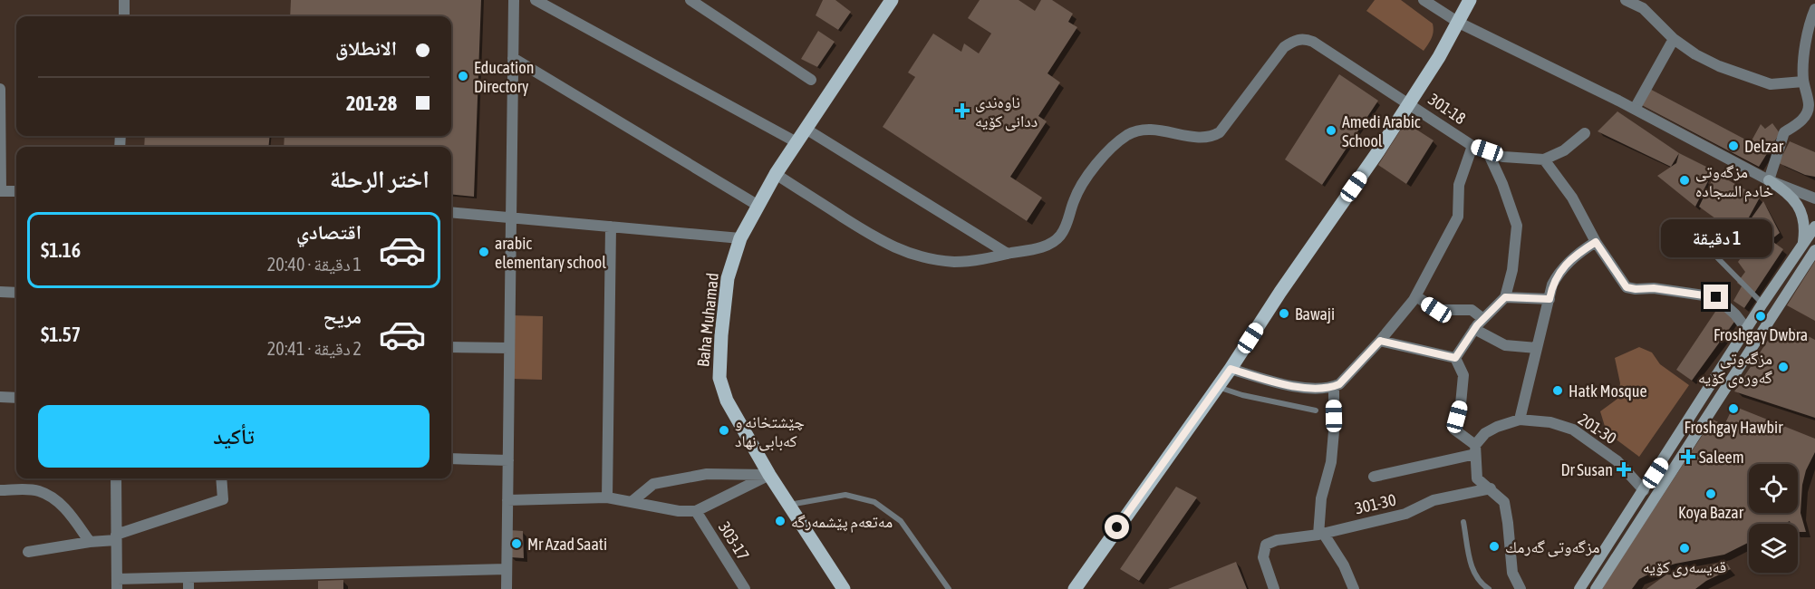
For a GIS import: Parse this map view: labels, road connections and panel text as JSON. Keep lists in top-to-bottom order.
{
  "streets": {
    "main road": ["Baha Muhamad"],
    "street": [
      "301-18",
      "201-30",
      "301-30",
      "303-17"
    ]
  },
  "places": {
    "other": [
      "Education Directory",
      "Amedi Arabic School",
      "Delzar",
      "مزگه‌وتی خادم السجاده",
      "arabic elementary school",
      "Bawaji",
      "Froshgay Dwbra",
      "مزگه‌وتی گه‌وره‌ی كۆیه",
      "Hatk Mosque",
      "Froshgay Hawbir",
      "چێشتخانە و کەبابی نھاد",
      "Koya Bazar",
      "مەتعەم پێشمەرگە",
      "Mr Azad Saati",
      "مزگه‌وتی گه‌رمك",
      "قەیسەری کۆیە"
    ],
    "health": ["ناوەندی ددانی کۆیە", "Saleem", "Dr Susan"]
  },
  "page": {
    "banner": ["الانطلاق", "201-28"],
    "heading": "اختر الرحلة",
    "list": [
      {
        "name": "اقتصادي",
        "note": "1 دقيقة · 20:40",
        "value": "$1.16"
      },
      {
        "name": "مريح",
        "note": "2 دقيقة · 20:41",
        "value": "$1.57"
      }
    ],
    "bubble": "1 دقيقة",
    "buttons": "تأكيد"
  }
}
